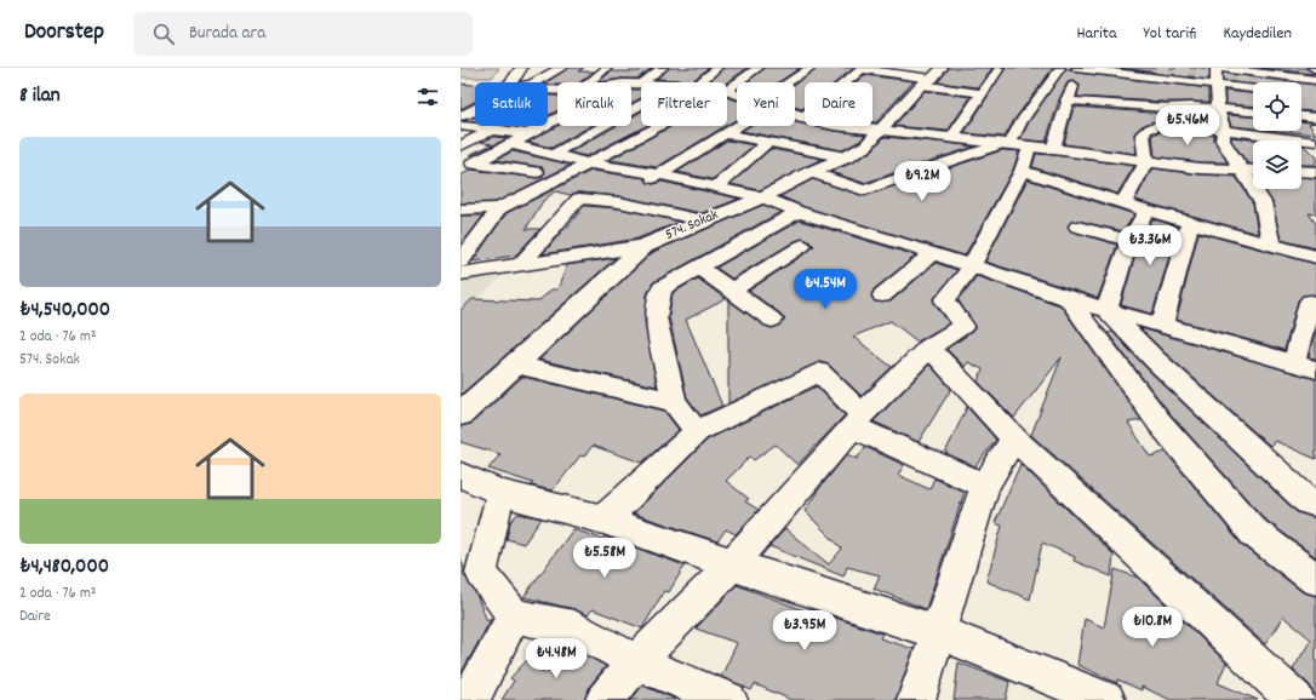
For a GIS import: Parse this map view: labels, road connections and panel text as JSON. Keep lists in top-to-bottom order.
{
  "streets": {
    "street": ["574. Sokak"]
  },
  "page": {
    "header": "Doorstep",
    "search": "Burada ara",
    "nav": ["Harita", "Yol tarifi", "Kaydedilen"],
    "heading": "8 ilan",
    "chip": [
      "Satılık",
      "Kiralık",
      "Filtreler",
      "Yeni",
      "Daire"
    ],
    "price": [
      "₺5.46M",
      "₺9.2M",
      "₺3.36M",
      "₺4.54M",
      "₺5.58M",
      "₺10.8M",
      "₺3.95M",
      "₺4.48M"
    ],
    "list": [
      {
        "name": "₺4,540,000",
        "note": "2 oda · 76 m² · 574. Sokak"
      },
      {
        "name": "₺4,480,000",
        "note": "2 oda · 76 m² · Daire"
      }
    ]
  }
}
